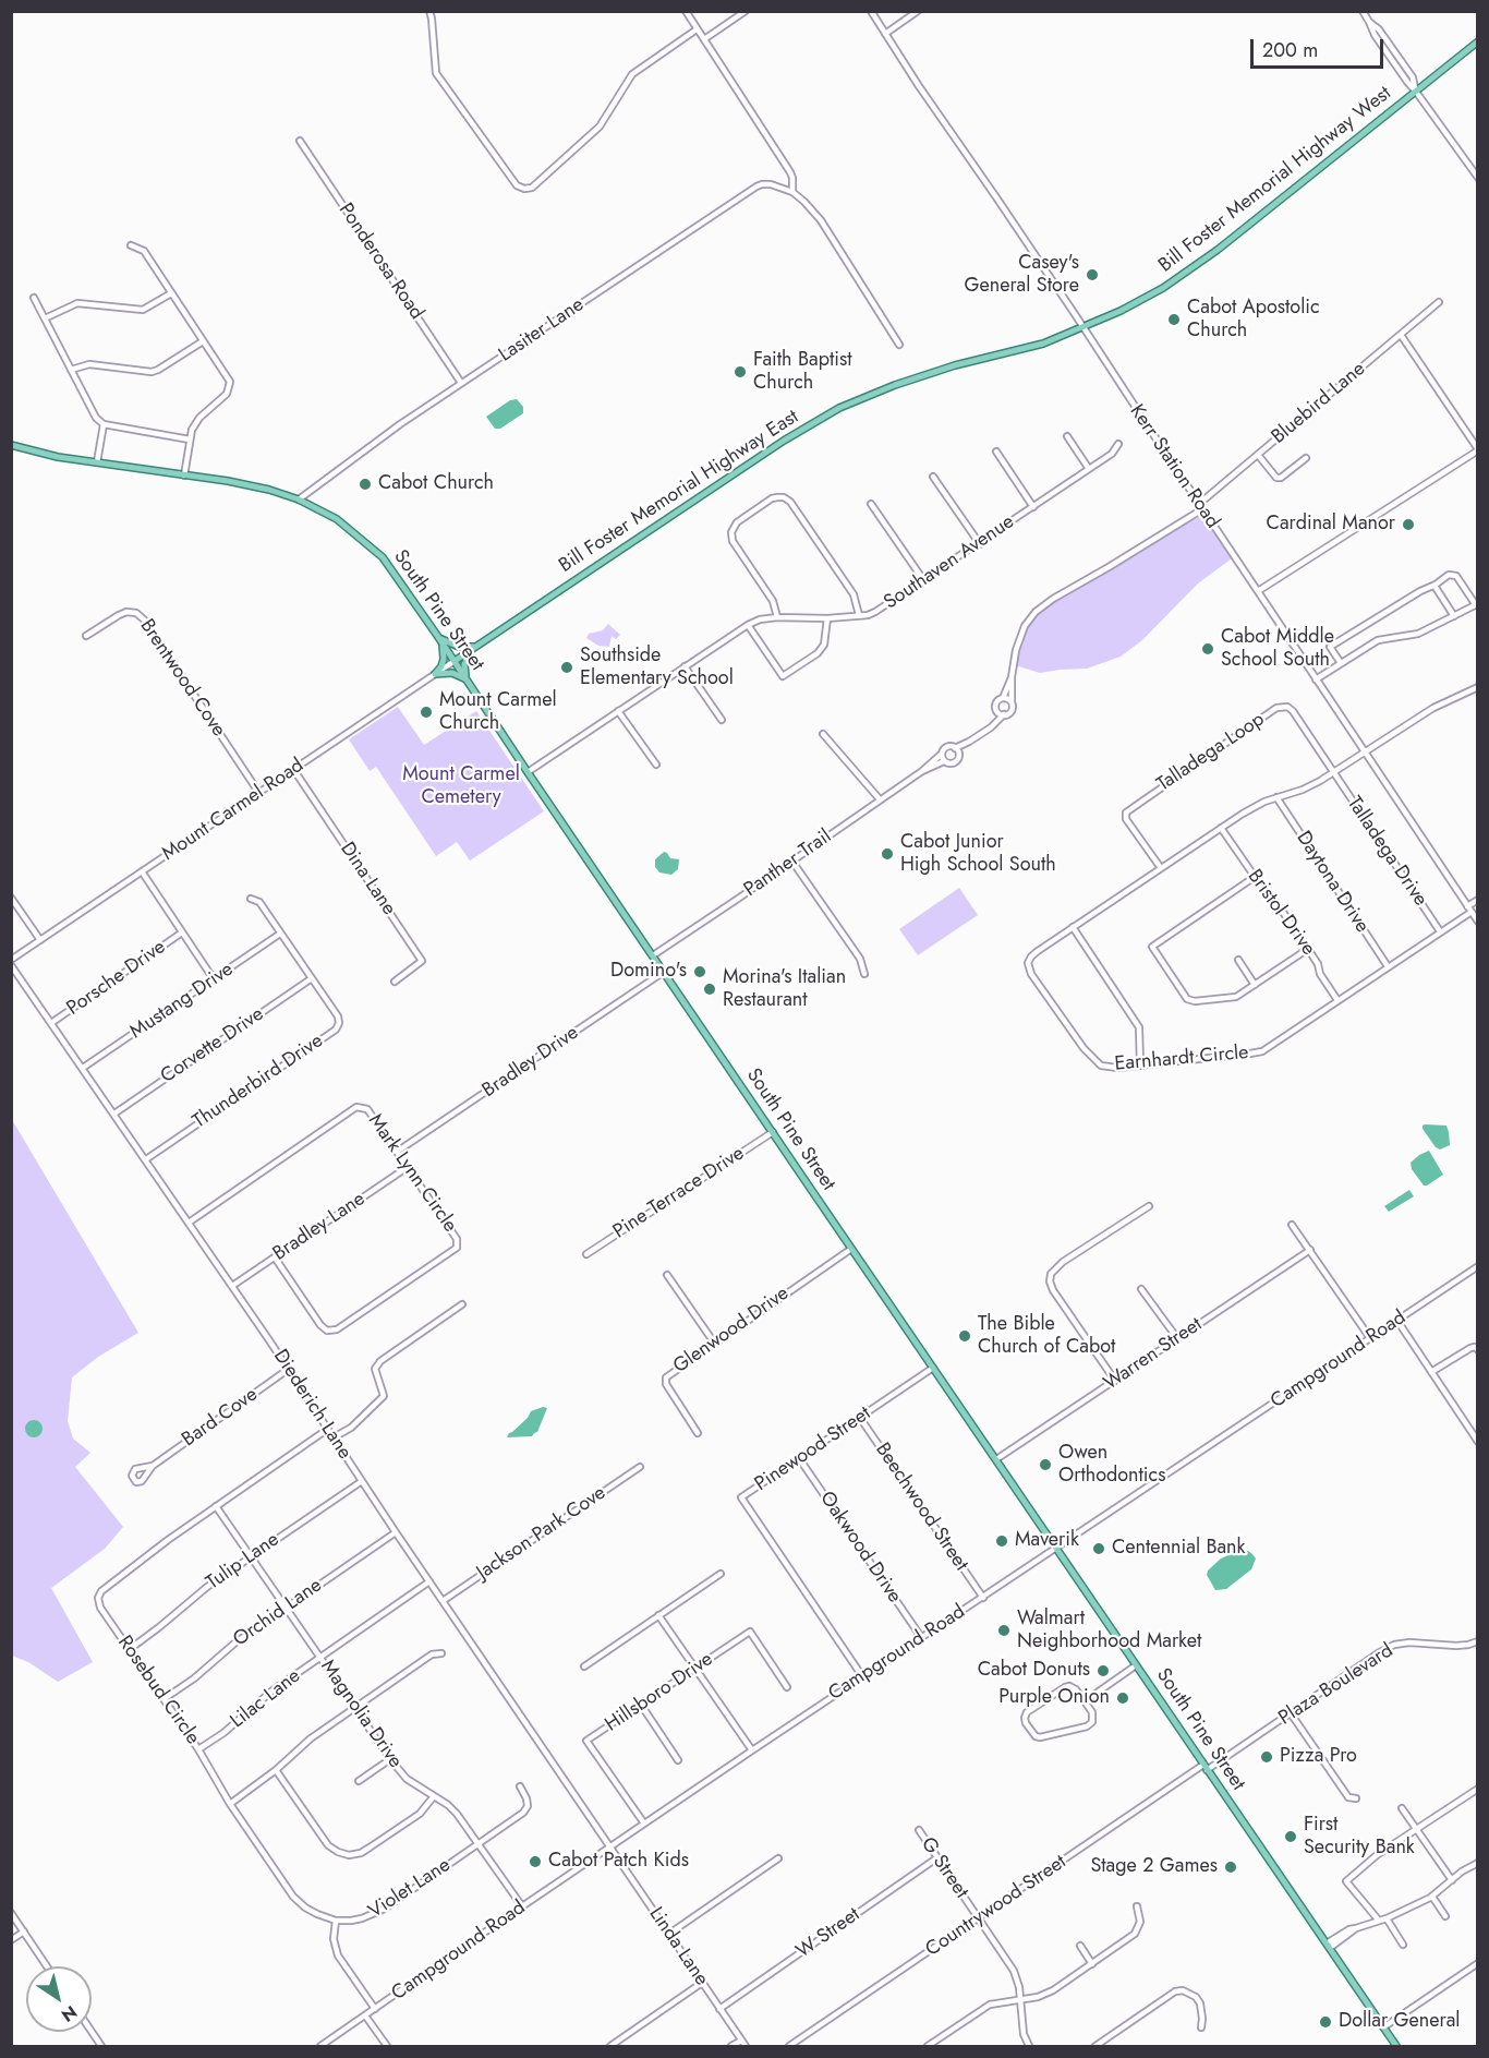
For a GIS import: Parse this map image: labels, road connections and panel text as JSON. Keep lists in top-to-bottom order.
{
  "streets": {
    "main road": ["Bill Foster Memorial Highway West", "Bill Foster Memorial Highway East", "South Pine Street"],
    "street": [
      "Ponderosa Road",
      "Lasiter Lane",
      "Bluebird Lane",
      "Kerr Station Road",
      "Southaven Avenue",
      "Brentwood Cove",
      "Talladega Loop",
      "Mount Carmel Road",
      "Talladega Drive",
      "Panther Trail",
      "Dina Lane",
      "Daytona Drive",
      "Bristol Drive",
      "Porsche Drive",
      "Mustang Drive",
      "Corvette Drive",
      "Earnhardt Circle",
      "Bradley Drive",
      "Thunderbird Drive",
      "Mark Lynn Circle",
      "Pine Terrace Drive",
      "Bradley Lane",
      "Glenwood Drive",
      "Warren Street",
      "Campground Road",
      "Diederich Lane",
      "Bard Cove",
      "Pinewood Street",
      "Beechwood Street",
      "Jackson Park Cove",
      "Oakwood Drive",
      "Tulip Lane",
      "Orchid Lane",
      "Plaza Boulevard",
      "Rosebud Circle",
      "Hillsboro Drive",
      "Lilac Lane",
      "Magnolia Drive",
      "G Street",
      "Violet Lane",
      "Countrywood Street",
      "W Street",
      "Linda Lane"
    ]
  },
  "crossings": [
    ["Bill Foster Memorial Highway West", "Kerr Station Road"],
    ["Bill Foster Memorial Highway West", "Bill Foster Memorial Highway East"],
    ["Ponderosa Road", "Lasiter Lane"],
    ["Lasiter Lane", "South Pine Street"],
    ["Bluebird Lane", "Kerr Station Road"],
    ["Kerr Station Road", "Bill Foster Memorial Highway East"],
    ["Kerr Station Road", "Earnhardt Circle"],
    ["Bill Foster Memorial Highway East", "South Pine Street"],
    ["Bill Foster Memorial Highway East", "Mount Carmel Road"],
    ["Southaven Avenue", "South Pine Street"],
    ["South Pine Street", "Mount Carmel Road"],
    ["South Pine Street", "Panther Trail"],
    ["South Pine Street", "Bradley Drive"],
    ["South Pine Street", "Pine Terrace Drive"],
    ["South Pine Street", "Glenwood Drive"],
    ["South Pine Street", "Warren Street"],
    ["South Pine Street", "Campground Road"],
    ["South Pine Street", "Pinewood Street"],
    ["South Pine Street", "Plaza Boulevard"],
    ["South Pine Street", "Countrywood Street"],
    ["Brentwood Cove", "Mount Carmel Road"],
    ["Talladega Loop", "Talladega Drive"],
    ["Talladega Loop", "Earnhardt Circle"],
    ["Mount Carmel Road", "Dina Lane"],
    ["Talladega Drive", "Earnhardt Circle"],
    ["Daytona Drive", "Earnhardt Circle"],
    ["Bristol Drive", "Earnhardt Circle"],
    ["Porsche Drive", "Diederich Lane"],
    ["Mustang Drive", "Thunderbird Drive"],
    ["Mustang Drive", "Diederich Lane"],
    ["Corvette Drive", "Thunderbird Drive"],
    ["Corvette Drive", "Diederich Lane"],
    ["Bradley Drive", "Mark Lynn Circle"],
    ["Thunderbird Drive", "Diederich Lane"],
    ["Mark Lynn Circle", "Bradley Lane"],
    ["Mark Lynn Circle", "Diederich Lane"],
    ["Bradley Lane", "Diederich Lane"],
    ["Campground Road", "Diederich Lane"],
    ["Campground Road", "Pinewood Street"],
    ["Campground Road", "Beechwood Street"],
    ["Campground Road", "Oakwood Drive"],
    ["Campground Road", "Hillsboro Drive"],
    ["Campground Road", "Magnolia Drive"],
    ["Campground Road", "Linda Lane"],
    ["Diederich Lane", "Bard Cove"],
    ["Diederich Lane", "Jackson Park Cove"],
    ["Diederich Lane", "Tulip Lane"],
    ["Diederich Lane", "Orchid Lane"],
    ["Diederich Lane", "Rosebud Circle"],
    ["Diederich Lane", "Lilac Lane"],
    ["Diederich Lane", "Linda Lane"],
    ["Pinewood Street", "Beechwood Street"],
    ["Pinewood Street", "Oakwood Drive"],
    ["Tulip Lane", "Rosebud Circle"],
    ["Tulip Lane", "Magnolia Drive"],
    ["Orchid Lane", "Rosebud Circle"],
    ["Orchid Lane", "Magnolia Drive"],
    ["Plaza Boulevard", "Countrywood Street"],
    ["Rosebud Circle", "Lilac Lane"],
    ["Rosebud Circle", "Magnolia Drive"],
    ["Rosebud Circle", "Violet Lane"],
    ["Lilac Lane", "Magnolia Drive"],
    ["Magnolia Drive", "Violet Lane"],
    ["G Street", "Countrywood Street"],
    ["G Street", "W Street"],
    ["W Street", "Linda Lane"]
  ],
  "parks": ["Mount Carmel Cemetery"],
  "places": [
    "Casey's General Store",
    "Cabot Apostolic Church",
    "Faith Baptist Church",
    "Cabot Church",
    "Cardinal Manor",
    "Cabot Middle School South",
    "Southside Elementary School",
    "Mount Carmel Church",
    "Cabot Junior High School South",
    "Domino's",
    "Morina's Italian Restaurant",
    "The Bible Church of Cabot",
    "Owen Orthodontics",
    "Maverik",
    "Centennial Bank",
    "Walmart Neighborhood Market",
    "Cabot Donuts",
    "Purple Onion",
    "Pizza Pro",
    "First Security Bank",
    "Cabot Patch Kids",
    "Stage 2 Games",
    "Dollar General"
  ],
  "scale_bar": "200 m",
  "north": "bottom right"
}
